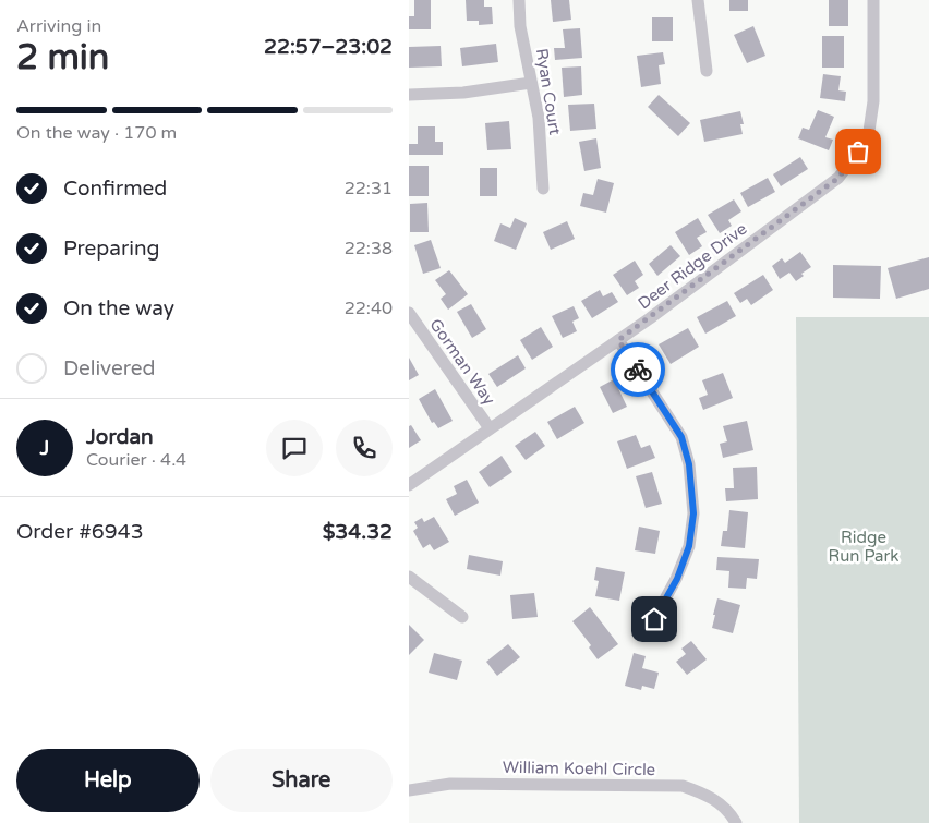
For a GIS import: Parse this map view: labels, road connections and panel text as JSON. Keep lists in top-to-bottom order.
{
  "streets": {
    "street": [
      "Ryan Court",
      "Deer Ridge Drive",
      "Gorman Way",
      "William Koehl Circle"
    ]
  },
  "crossings": [
    ["Deer Ridge Drive", "Gorman Way"]
  ],
  "parks": ["Ridge Run Park"],
  "page": {
    "heading": ["2 min", "Arriving in", "22:57–23:02"],
    "panel": [
      "Jordan",
      "Courier · 4.4",
      "Order #6943",
      "$34.32"
    ],
    "bar": "On the way · 170 m",
    "list": [
      ["Confirmed", "22:31"],
      ["Preparing", "22:38"],
      ["On the way", "22:40"],
      "Delivered"
    ],
    "round": "J",
    "buttons": ["Help", "Share"]
  }
}
